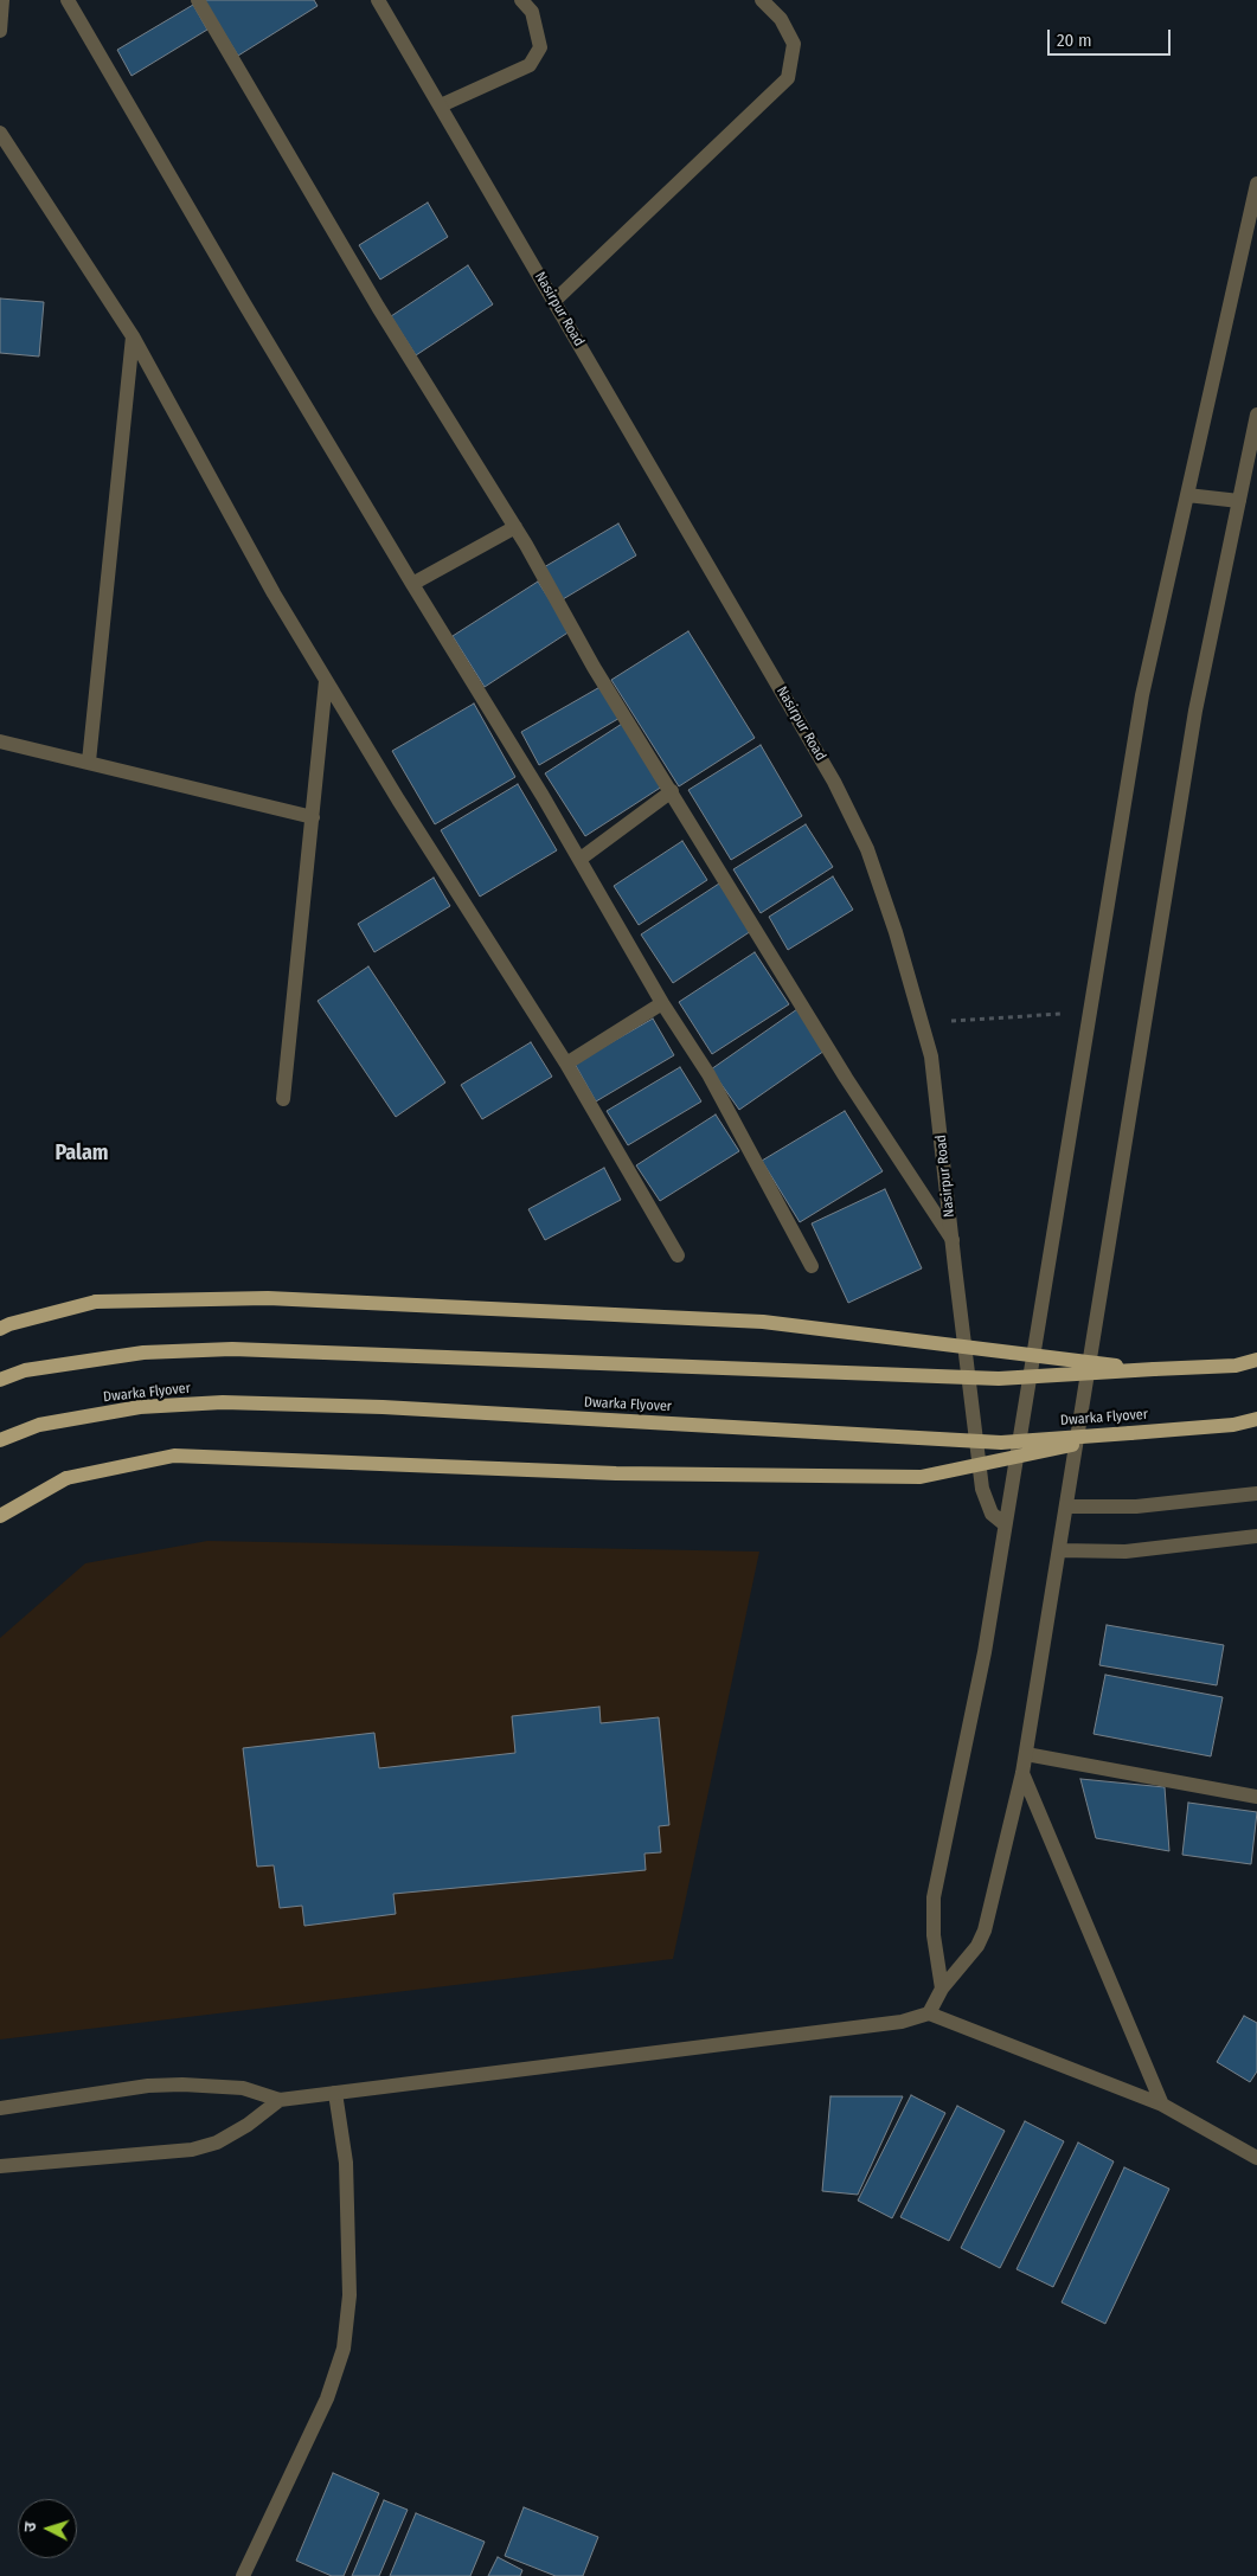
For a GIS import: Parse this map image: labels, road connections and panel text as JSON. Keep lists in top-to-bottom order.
{
  "streets": {
    "main road": ["Dwarka Flyover"],
    "street": ["Nasirpur Road"]
  },
  "districts": ["Palam"],
  "scale_bar": "20 m",
  "north": "left"
}
